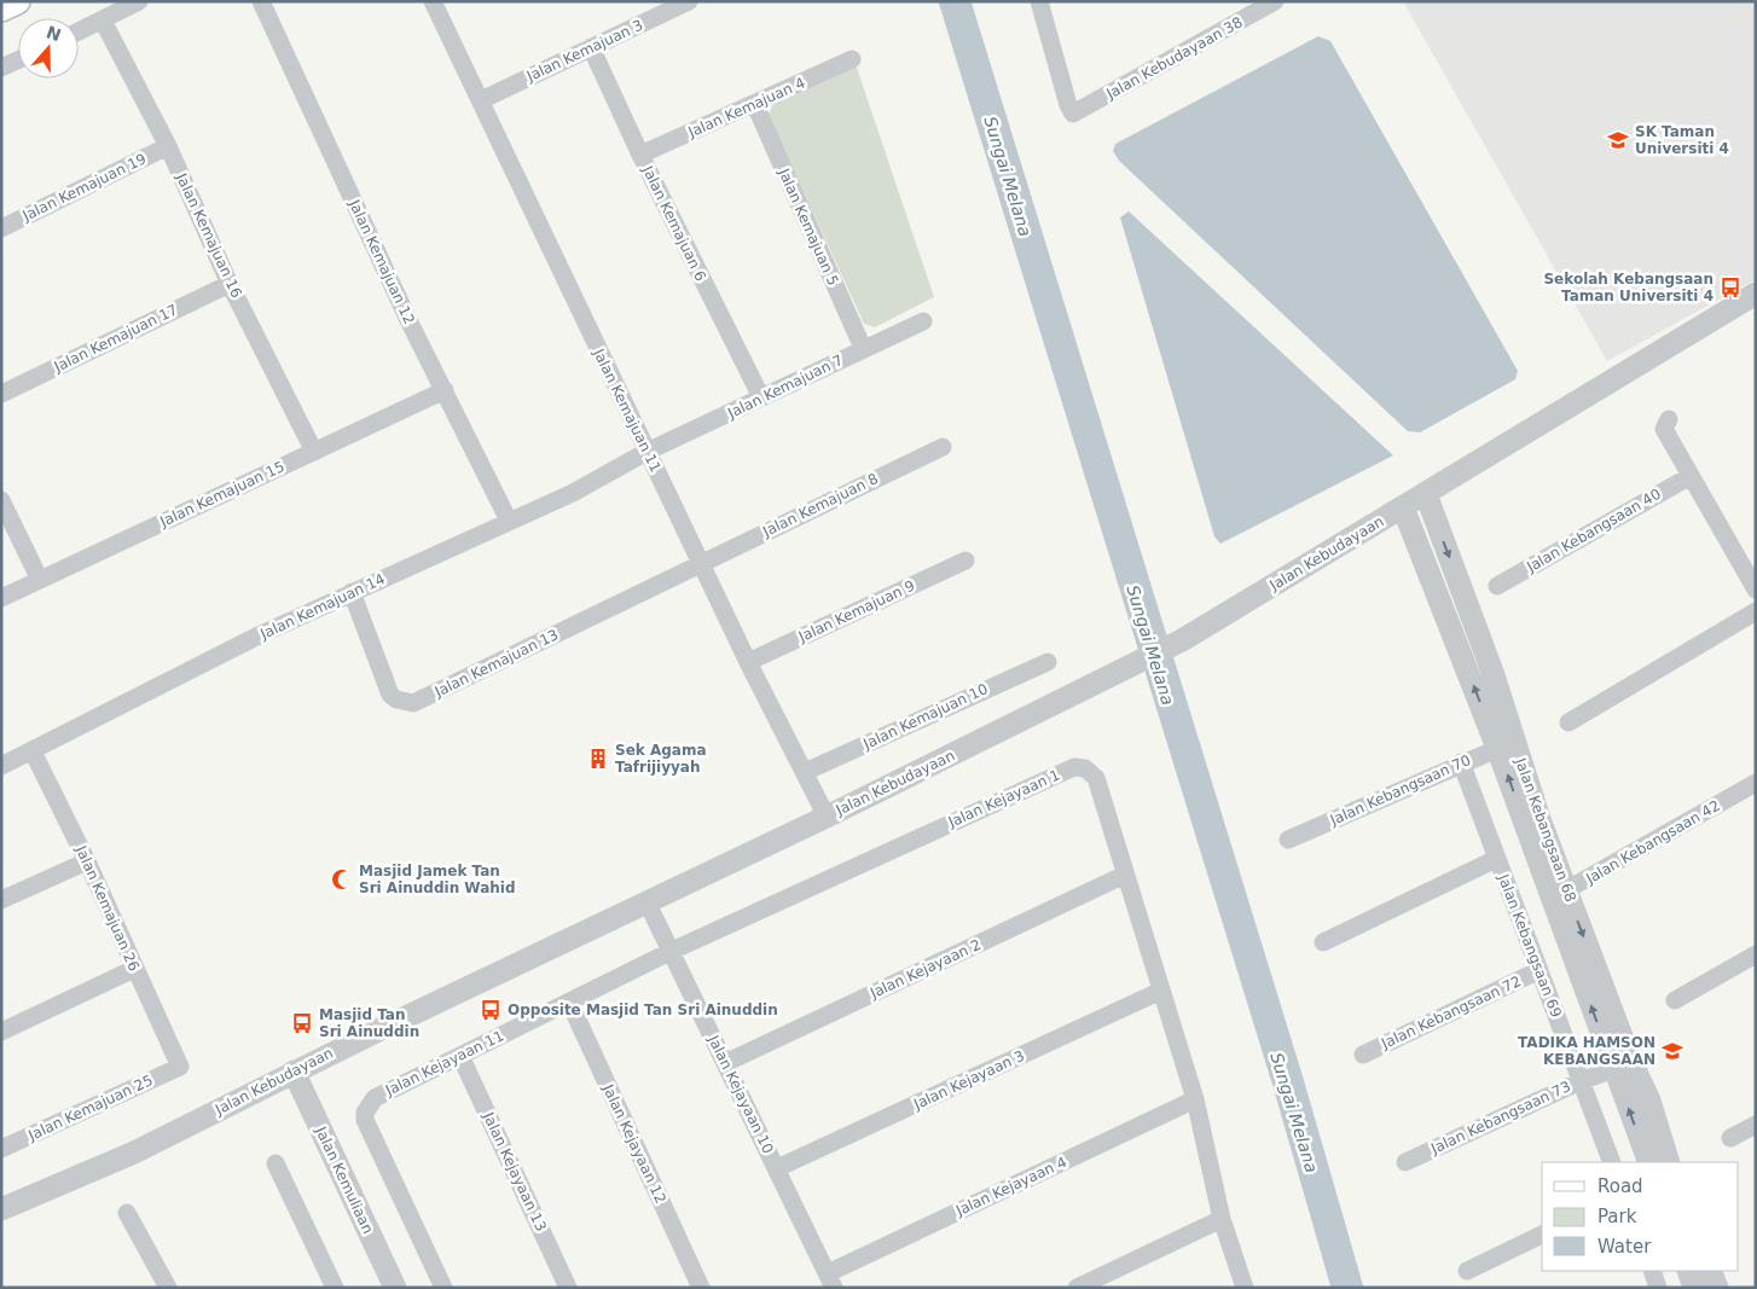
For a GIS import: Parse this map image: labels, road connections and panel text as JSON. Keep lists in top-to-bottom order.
{
  "streets": {
    "street": [
      "Jalan Kemajuan 3",
      "Jalan Kebudayaan 38",
      "Jalan Kemajuan 4",
      "Jalan Kemajuan 19",
      "Jalan Kemajuan 6",
      "Jalan Kemajuan 5",
      "Jalan Kemajuan 16",
      "Jalan Kemajuan 12",
      "Jalan Kemajuan 17",
      "Jalan Kemajuan 7",
      "Jalan Kemajuan 11",
      "Jalan Kemajuan 15",
      "Jalan Kemajuan 8",
      "Jalan Kebangsaan 40",
      "Jalan Kebudayaan",
      "Jalan Kemajuan 14",
      "Jalan Kemajuan 9",
      "Jalan Kemajuan 13",
      "Jalan Kemajuan 10",
      "Jalan Kebangsaan 70",
      "Jalan Kejayaan 1",
      "Jalan Kebangsaan 68",
      "Jalan Kebangsaan 42",
      "Jalan Kemajuan 26",
      "Jalan Kebangsaan 69",
      "Jalan Kejayaan 2",
      "Jalan Kebangsaan 72",
      "Jalan Kejayaan 11",
      "Jalan Kejayaan 3",
      "Jalan Kejayaan 10",
      "Jalan Kemajuan 25",
      "Jalan Kebangsaan 73",
      "Jalan Kejayaan 12",
      "Jalan Kejayaan 13",
      "Jalan Kemuliaan",
      "Jalan Kejayaan 4"
    ]
  },
  "crossings": [
    ["Jalan Kemajuan 3", "Jalan Kemajuan 6"],
    ["Jalan Kemajuan 3", "Jalan Kemajuan 11"],
    ["Jalan Kemajuan 4", "Jalan Kemajuan 6"],
    ["Jalan Kemajuan 4", "Jalan Kemajuan 5"],
    ["Jalan Kemajuan 19", "Jalan Kemajuan 16"],
    ["Jalan Kemajuan 6", "Jalan Kemajuan 7"],
    ["Jalan Kemajuan 5", "Jalan Kemajuan 7"],
    ["Jalan Kemajuan 16", "Jalan Kemajuan 17"],
    ["Jalan Kemajuan 16", "Jalan Kemajuan 15"],
    ["Jalan Kemajuan 12", "Jalan Kemajuan 15"],
    ["Jalan Kemajuan 12", "Jalan Kemajuan 14"],
    ["Jalan Kemajuan 7", "Jalan Kemajuan 11"],
    ["Jalan Kemajuan 7", "Jalan Kemajuan 14"],
    ["Jalan Kemajuan 11", "Jalan Kemajuan 8"],
    ["Jalan Kemajuan 11", "Jalan Kebudayaan"],
    ["Jalan Kemajuan 11", "Jalan Kemajuan 14"],
    ["Jalan Kemajuan 11", "Jalan Kemajuan 9"],
    ["Jalan Kemajuan 11", "Jalan Kemajuan 13"],
    ["Jalan Kemajuan 11", "Jalan Kemajuan 10"],
    ["Jalan Kemajuan 8", "Jalan Kemajuan 13"],
    ["Jalan Kebudayaan", "Jalan Kebangsaan 68"],
    ["Jalan Kebudayaan", "Jalan Kejayaan 10"],
    ["Jalan Kebudayaan", "Jalan Kemuliaan"],
    ["Jalan Kemajuan 14", "Jalan Kemajuan 13"],
    ["Jalan Kemajuan 14", "Jalan Kemajuan 26"],
    ["Jalan Kebangsaan 70", "Jalan Kebangsaan 68"],
    ["Jalan Kebangsaan 70", "Jalan Kebangsaan 69"],
    ["Jalan Kejayaan 1", "Jalan Kejayaan 2"],
    ["Jalan Kejayaan 1", "Jalan Kejayaan 11"],
    ["Jalan Kejayaan 1", "Jalan Kejayaan 3"],
    ["Jalan Kejayaan 1", "Jalan Kejayaan 10"],
    ["Jalan Kejayaan 1", "Jalan Kejayaan 4"],
    ["Jalan Kebangsaan 68", "Jalan Kebangsaan 42"],
    ["Jalan Kebangsaan 68", "Jalan Kebangsaan 73"],
    ["Jalan Kemajuan 26", "Jalan Kemajuan 25"],
    ["Jalan Kebangsaan 69", "Jalan Kebangsaan 72"],
    ["Jalan Kebangsaan 69", "Jalan Kebangsaan 73"],
    ["Jalan Kejayaan 2", "Jalan Kejayaan 10"],
    ["Jalan Kejayaan 11", "Jalan Kejayaan 10"],
    ["Jalan Kejayaan 11", "Jalan Kejayaan 12"],
    ["Jalan Kejayaan 11", "Jalan Kejayaan 13"],
    ["Jalan Kejayaan 3", "Jalan Kejayaan 10"],
    ["Jalan Kejayaan 10", "Jalan Kejayaan 4"]
  ],
  "water": ["Sungai Melana"],
  "places": {
    "school or university": ["SK Taman Universiti 4", "TADIKA HAMSON KEBANGSAAN"],
    "bus stop": ["Sekolah Kebangsaan Taman Universiti 4", "Opposite Masjid Tan Sri Ainuddin", "Masjid Tan Sri Ainuddin"],
    "building": ["Sek Agama Tafrijiyyah"],
    "mosque": ["Masjid Jamek Tan Sri Ainuddin Wahid"]
  },
  "legend": ["Road", "Park", "Water"],
  "north": "top"
}
